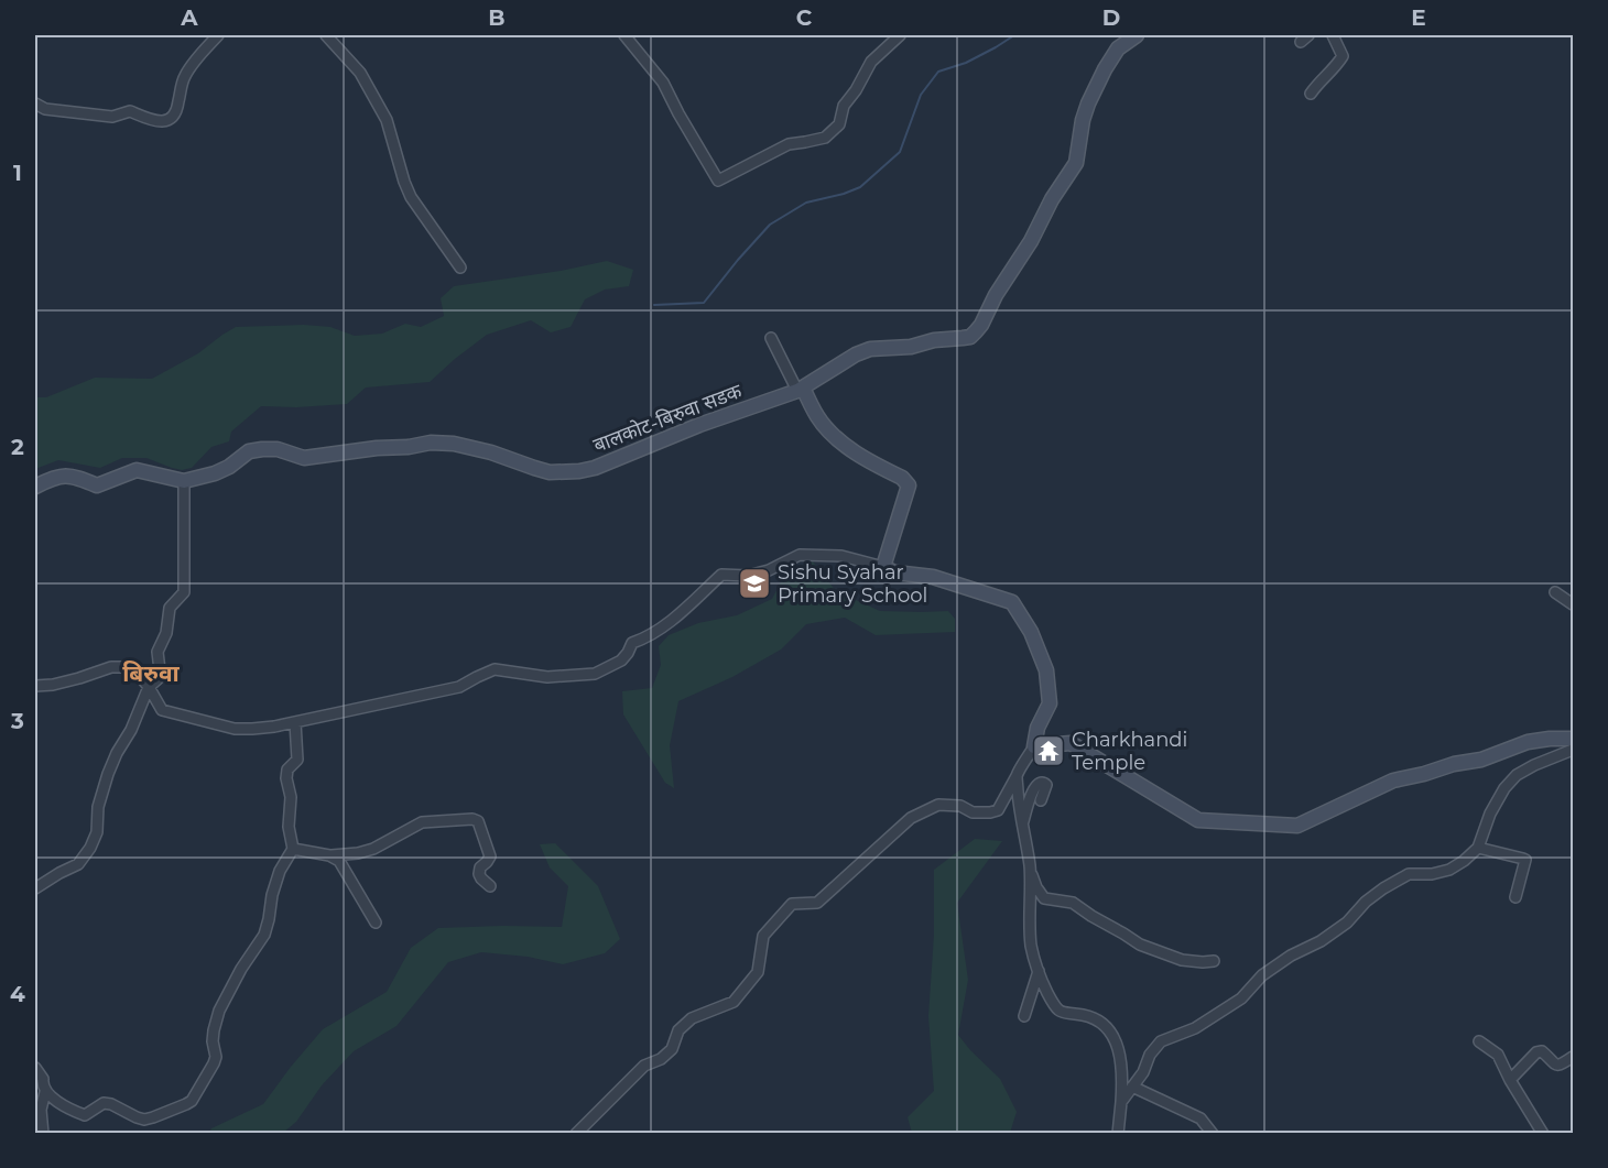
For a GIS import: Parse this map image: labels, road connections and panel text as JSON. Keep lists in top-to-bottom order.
{
  "streets": {
    "main road": ["बालकोट-बिरुवा सडक"]
  },
  "districts": ["बिरुवा"],
  "places": {
    "school or university": ["Sishu Syahar Primary School"],
    "temple": ["Charkhandi Temple"]
  },
  "grid": {
    "columns": [
      "A",
      "B",
      "C",
      "D",
      "E"
    ],
    "rows": [
      "1",
      "2",
      "3",
      "4"
    ]
  }
}
